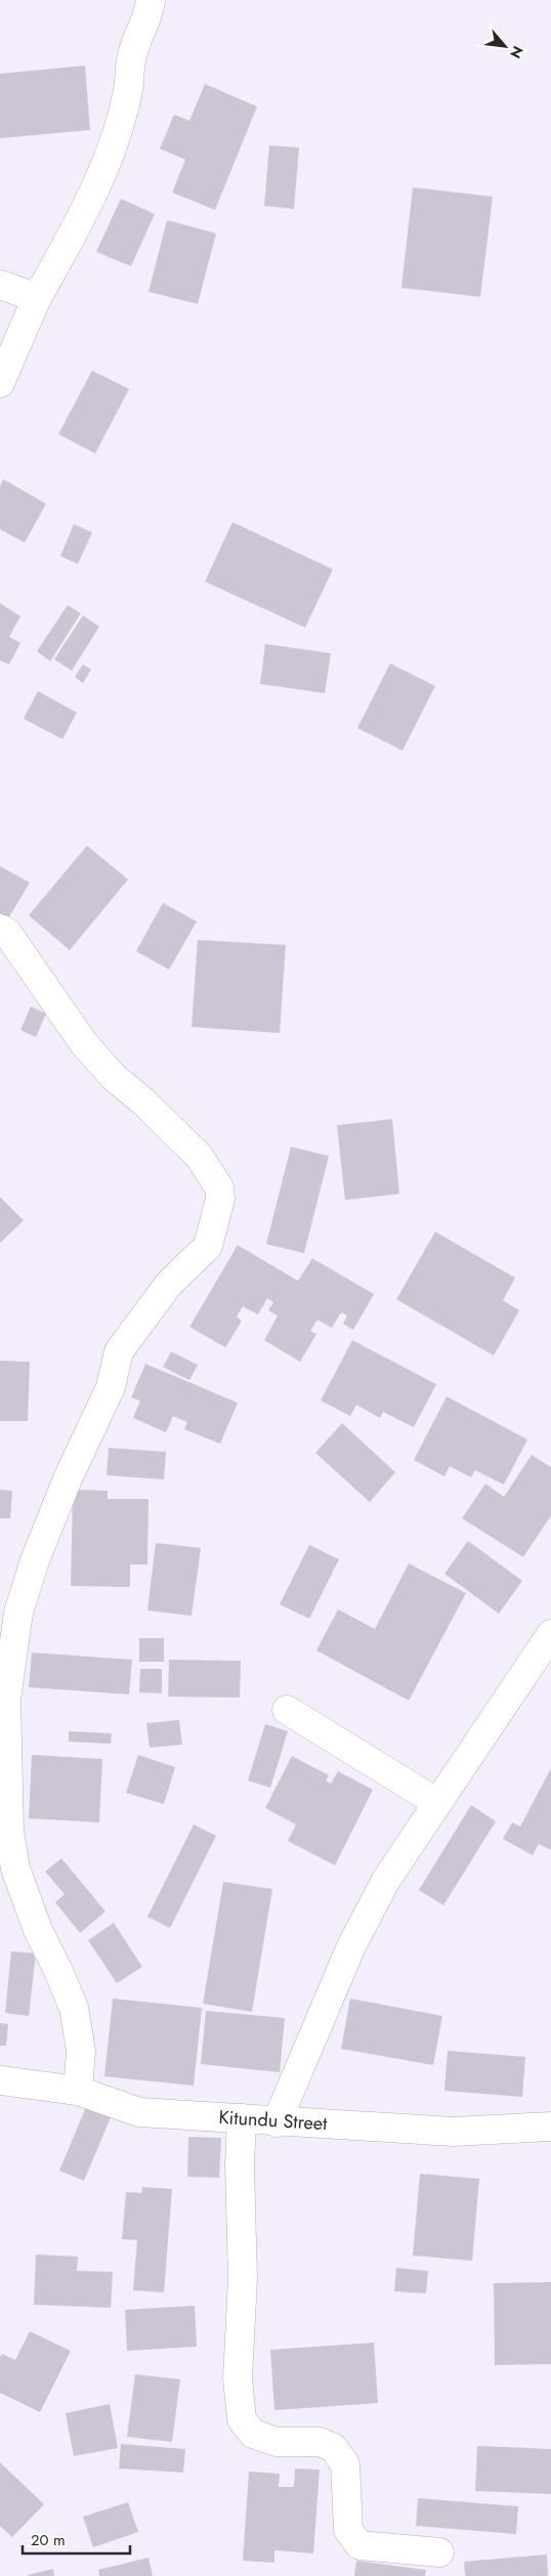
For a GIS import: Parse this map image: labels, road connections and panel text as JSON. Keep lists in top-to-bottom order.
{
  "streets": {
    "street": ["Kitundu Street"]
  },
  "scale_bar": "20 m",
  "north": "bottom right"
}
